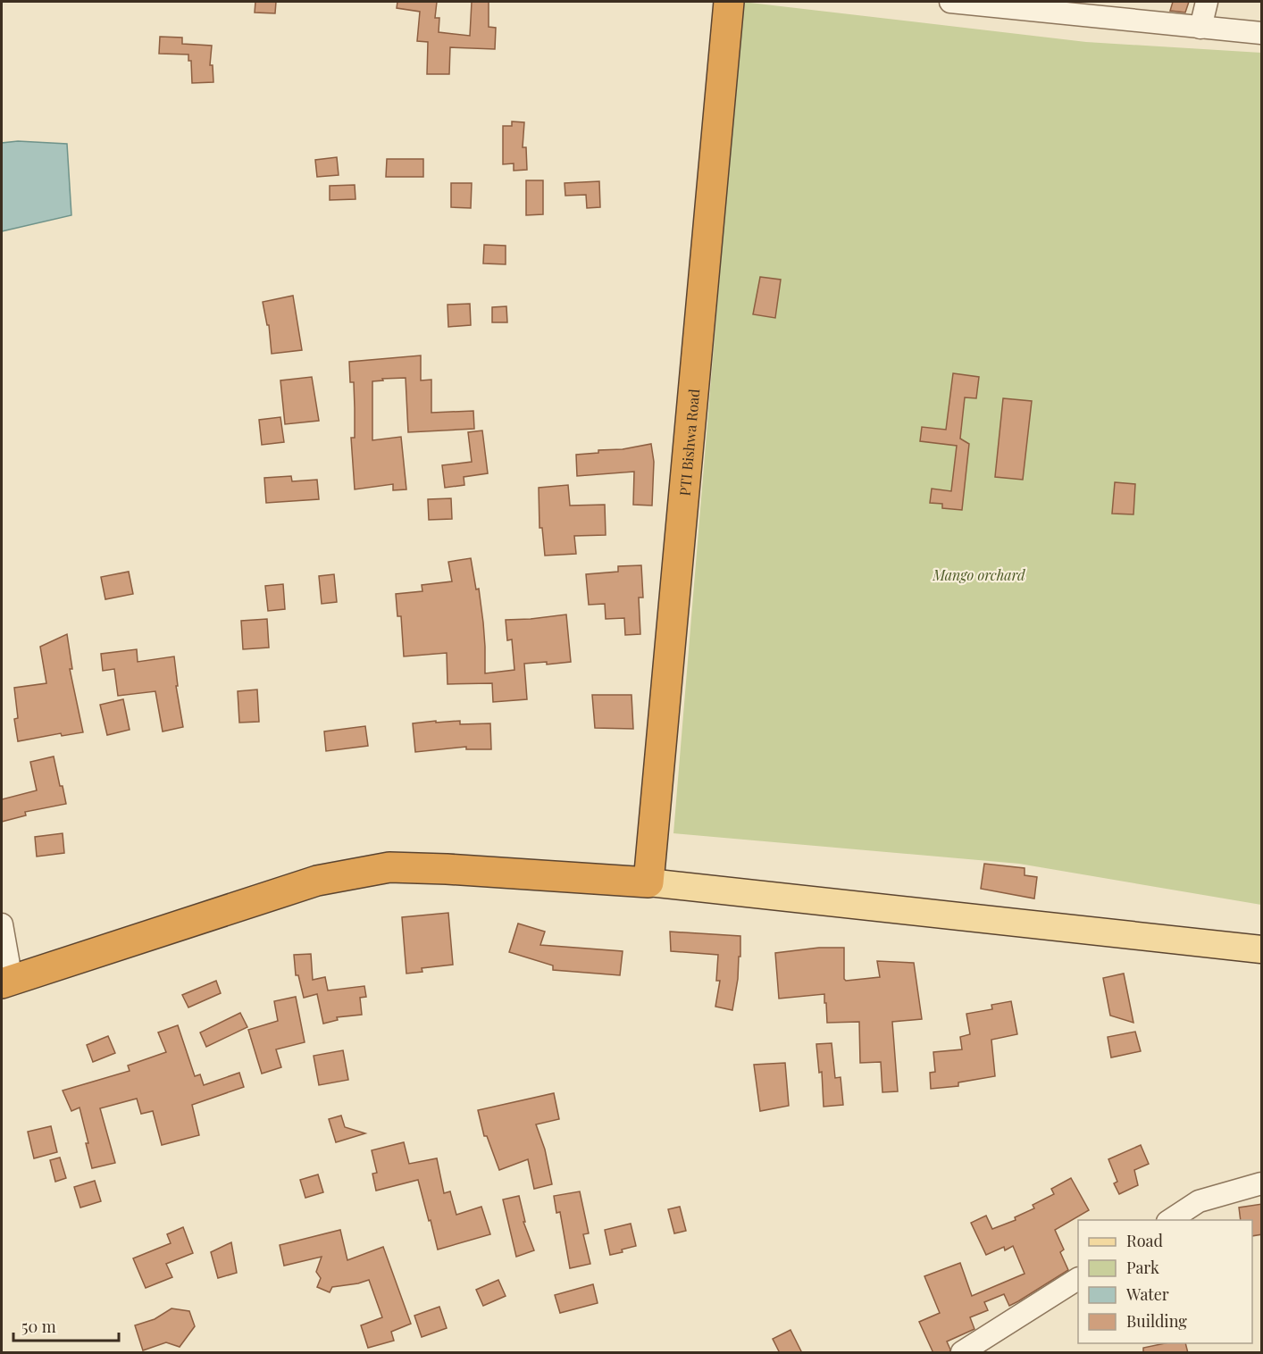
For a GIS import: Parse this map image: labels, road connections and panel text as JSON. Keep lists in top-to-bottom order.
{
  "streets": {
    "highway": ["PTI Bishwa Road"]
  },
  "parks": ["Mango orchard"],
  "legend": [
    "Road",
    "Park",
    "Water",
    "Building"
  ],
  "scale_bar": "50 m"
}
